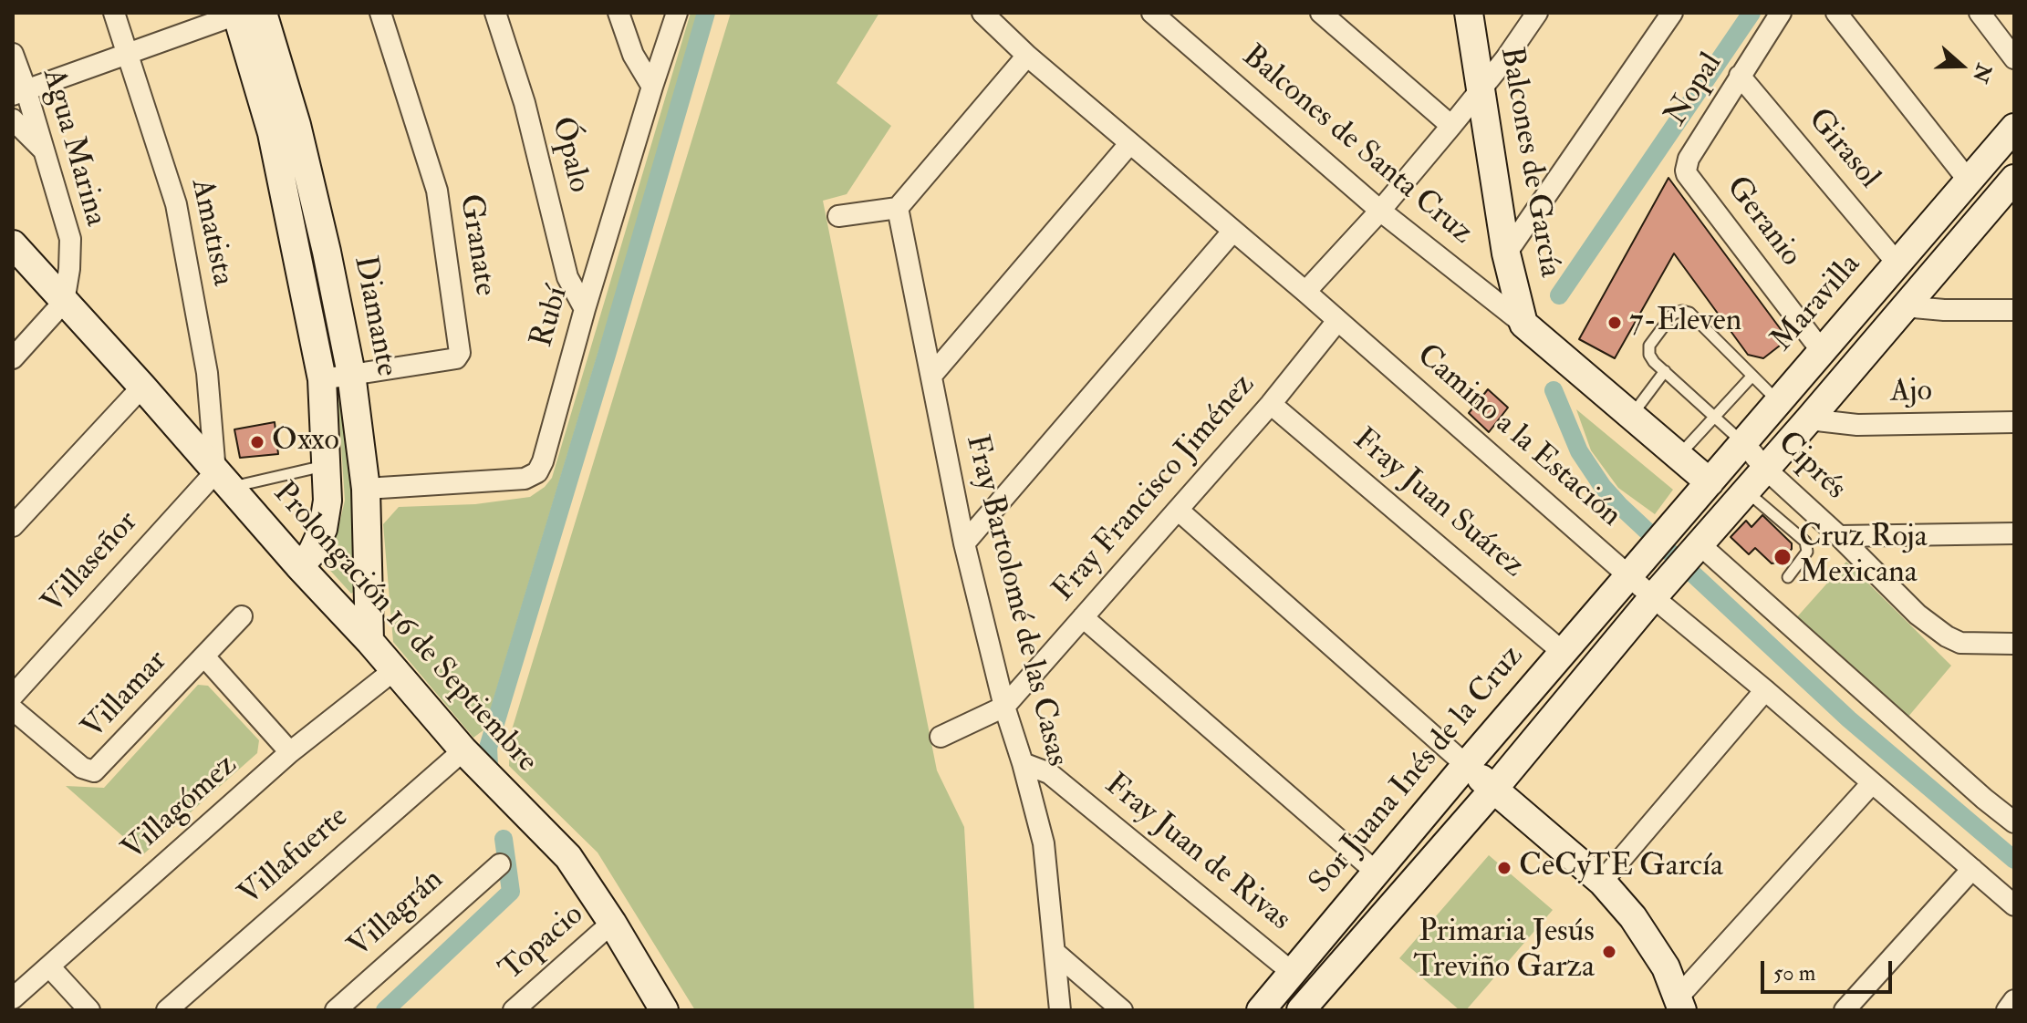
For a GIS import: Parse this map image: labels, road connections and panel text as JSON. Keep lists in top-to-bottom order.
{
  "streets": {
    "street": [
      "Nopal",
      "Balcones de Santa Cruz",
      "Agua Marina",
      "Girasol",
      "Ópalo",
      "Balcones de García",
      "Geranio",
      "Amatista",
      "Granate",
      "Maravilla",
      "Diamante",
      "Rubí",
      "Ajo",
      "Camino a la Estación",
      "Ciprés",
      "Fray Francisco Jiménez",
      "Fray Juan Suárez",
      "Villaseñor",
      "Fray Bartolomé de las Casas",
      "Prolongación 16 de Septiembre",
      "Villamar",
      "Sor Juana Inés de la Cruz",
      "Villagómez",
      "Fray Juan de Rivas",
      "Villafuerte",
      "Villagrán",
      "Topacio"
    ]
  },
  "crossings": [
    ["Nopal", "Girasol"],
    ["Nopal", "Geranio"],
    ["Balcones de Santa Cruz", "Balcones de García"],
    ["Agua Marina", "Prolongación 16 de Septiembre"],
    ["Girasol", "Maravilla"],
    ["Ópalo", "Rubí"],
    ["Geranio", "Maravilla"],
    ["Amatista", "Villaseñor"],
    ["Amatista", "Prolongación 16 de Septiembre"],
    ["Granate", "Diamante"],
    ["Maravilla", "Ciprés"],
    ["Maravilla", "Sor Juana Inés de la Cruz"],
    ["Diamante", "Rubí"],
    ["Diamante", "Prolongación 16 de Septiembre"],
    ["Camino a la Estación", "Fray Francisco Jiménez"],
    ["Camino a la Estación", "Sor Juana Inés de la Cruz"],
    ["Fray Francisco Jiménez", "Fray Juan Suárez"],
    ["Fray Francisco Jiménez", "Fray Bartolomé de las Casas"],
    ["Fray Juan Suárez", "Sor Juana Inés de la Cruz"],
    ["Villaseñor", "Prolongación 16 de Septiembre"],
    ["Fray Bartolomé de las Casas", "Fray Juan de Rivas"],
    ["Prolongación 16 de Septiembre", "Villagómez"],
    ["Prolongación 16 de Septiembre", "Villafuerte"],
    ["Prolongación 16 de Septiembre", "Topacio"],
    ["Sor Juana Inés de la Cruz", "Fray Juan de Rivas"]
  ],
  "places": [
    "7-Eleven",
    "Oxxo",
    "Cruz Roja Mexicana",
    "CeCyTE García",
    "Primaria Jesús Treviño Garza"
  ],
  "scale_bar": "50 m",
  "north": "right"
}
